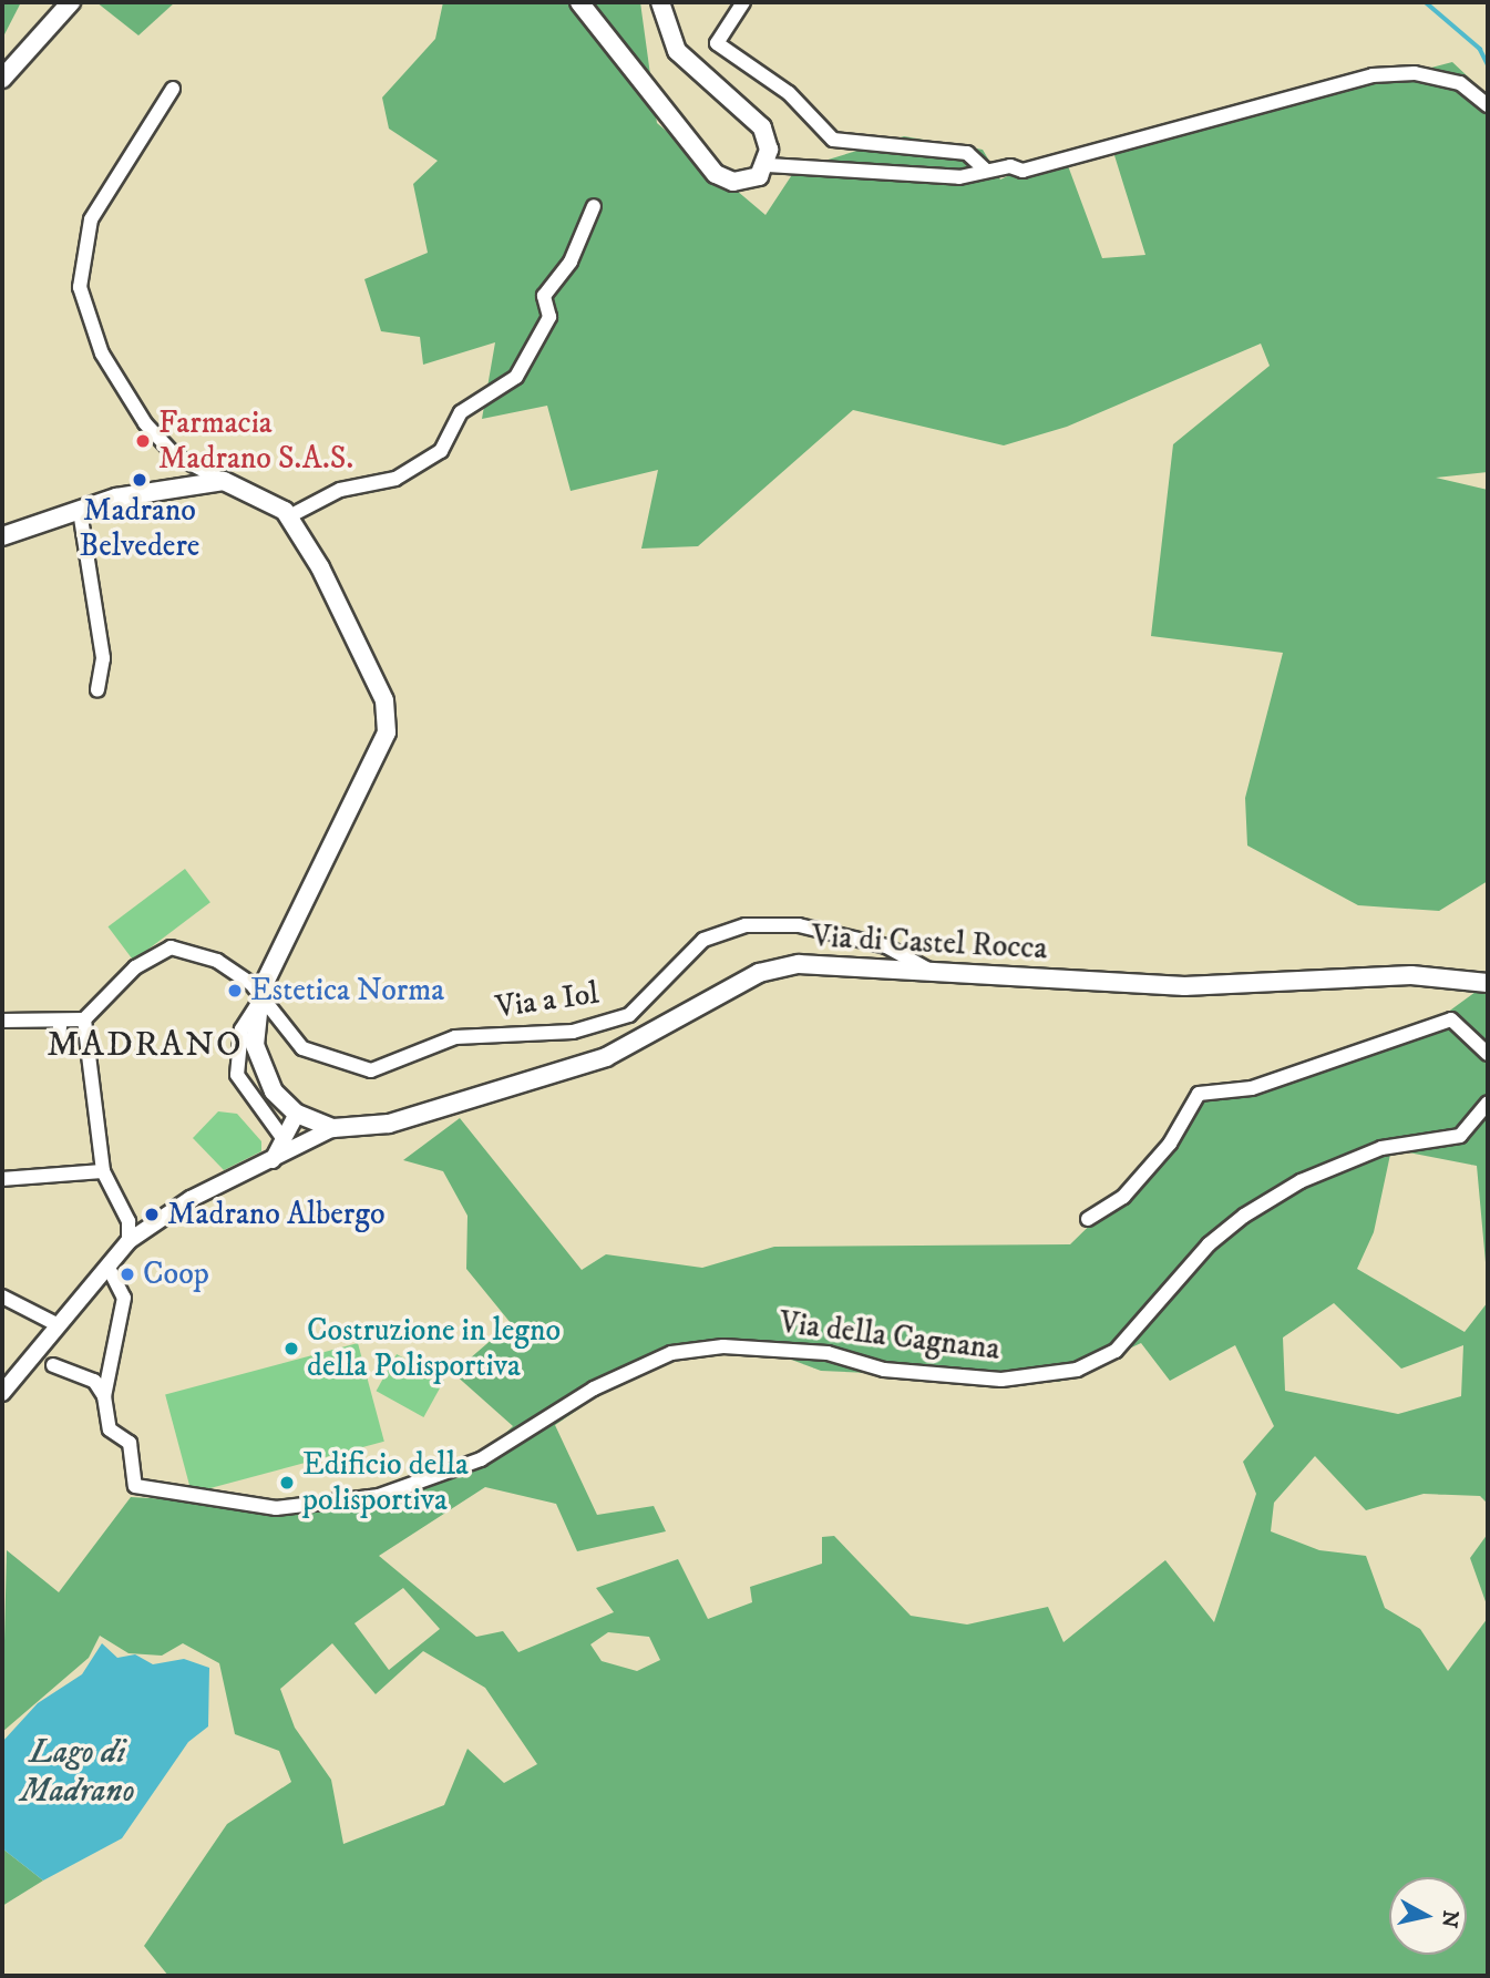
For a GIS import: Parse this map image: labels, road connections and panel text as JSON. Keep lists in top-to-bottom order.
{
  "streets": {
    "main road": ["Via di Castel Rocca"],
    "street": ["Via a Iol", "Via della Cagnana"]
  },
  "crossings": [
    ["Via di Castel Rocca", "Via a Iol"]
  ],
  "districts": ["MADRANO"],
  "water": ["Lago di Madrano"],
  "places": [
    "Farmacia Madrano S.A.S.",
    "Madrano Belvedere",
    "Estetica Norma",
    "Madrano Albergo",
    "Coop",
    "Costruzione in legno della Polisportiva",
    "Edificio della polisportiva"
  ],
  "north": "right"
}
